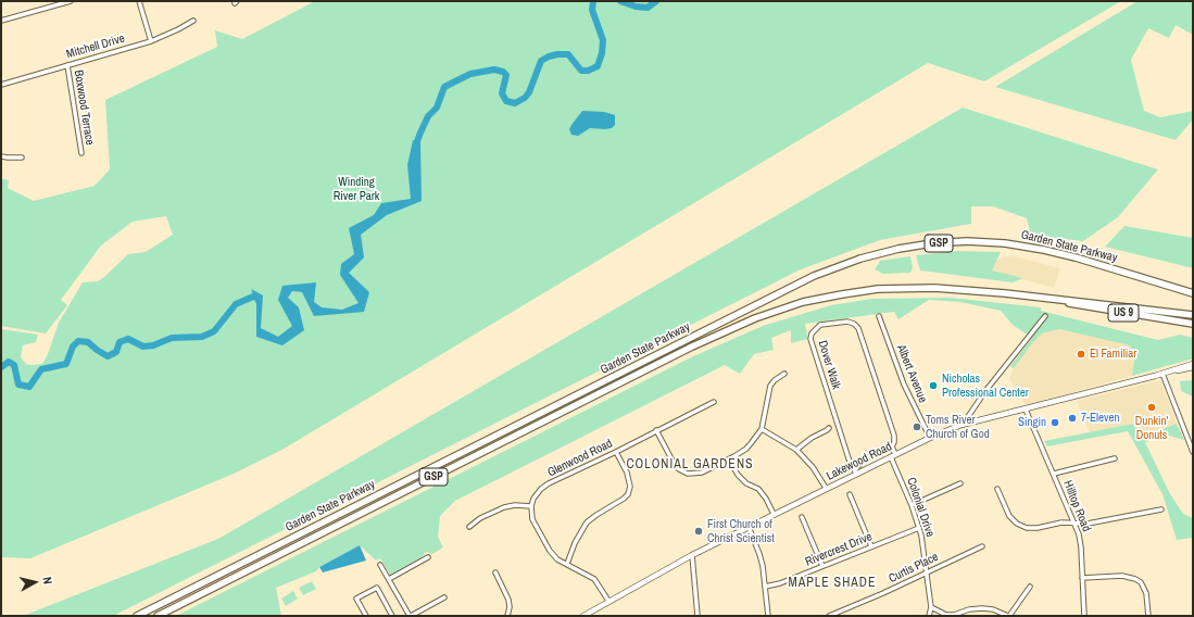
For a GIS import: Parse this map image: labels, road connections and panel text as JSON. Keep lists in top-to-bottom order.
{
  "streets": {
    "highway": ["GSP", "Garden State Parkway", "US 9"],
    "main road": ["Lakewood Road"],
    "street": [
      "Mitchell Drive",
      "Boxwood Terrace",
      "Dover Walk",
      "Albert Avenue",
      "Glenwood Road",
      "Hilltop Road",
      "Colonial Drive",
      "Rivercrest Drive",
      "Curtis Place"
    ]
  },
  "crossings": [
    ["Mitchell Drive", "Boxwood Terrace"],
    ["Garden State Parkway", "US 9"],
    ["Dover Walk", "Lakewood Road"],
    ["Albert Avenue", "Lakewood Road"],
    ["Lakewood Road", "Hilltop Road"],
    ["Lakewood Road", "Colonial Drive"],
    ["Colonial Drive", "Rivercrest Drive"],
    ["Colonial Drive", "Curtis Place"]
  ],
  "districts": ["COLONIAL GARDENS", "MAPLE SHADE"],
  "parks": ["Winding River Park"],
  "places": [
    "El Familiar",
    "Nicholas Professional Center",
    "Dunkin' Donuts",
    "7-Eleven",
    "Singin",
    "Toms River Church of God",
    "First Church of Christ Scientist"
  ],
  "north": "right"
}
